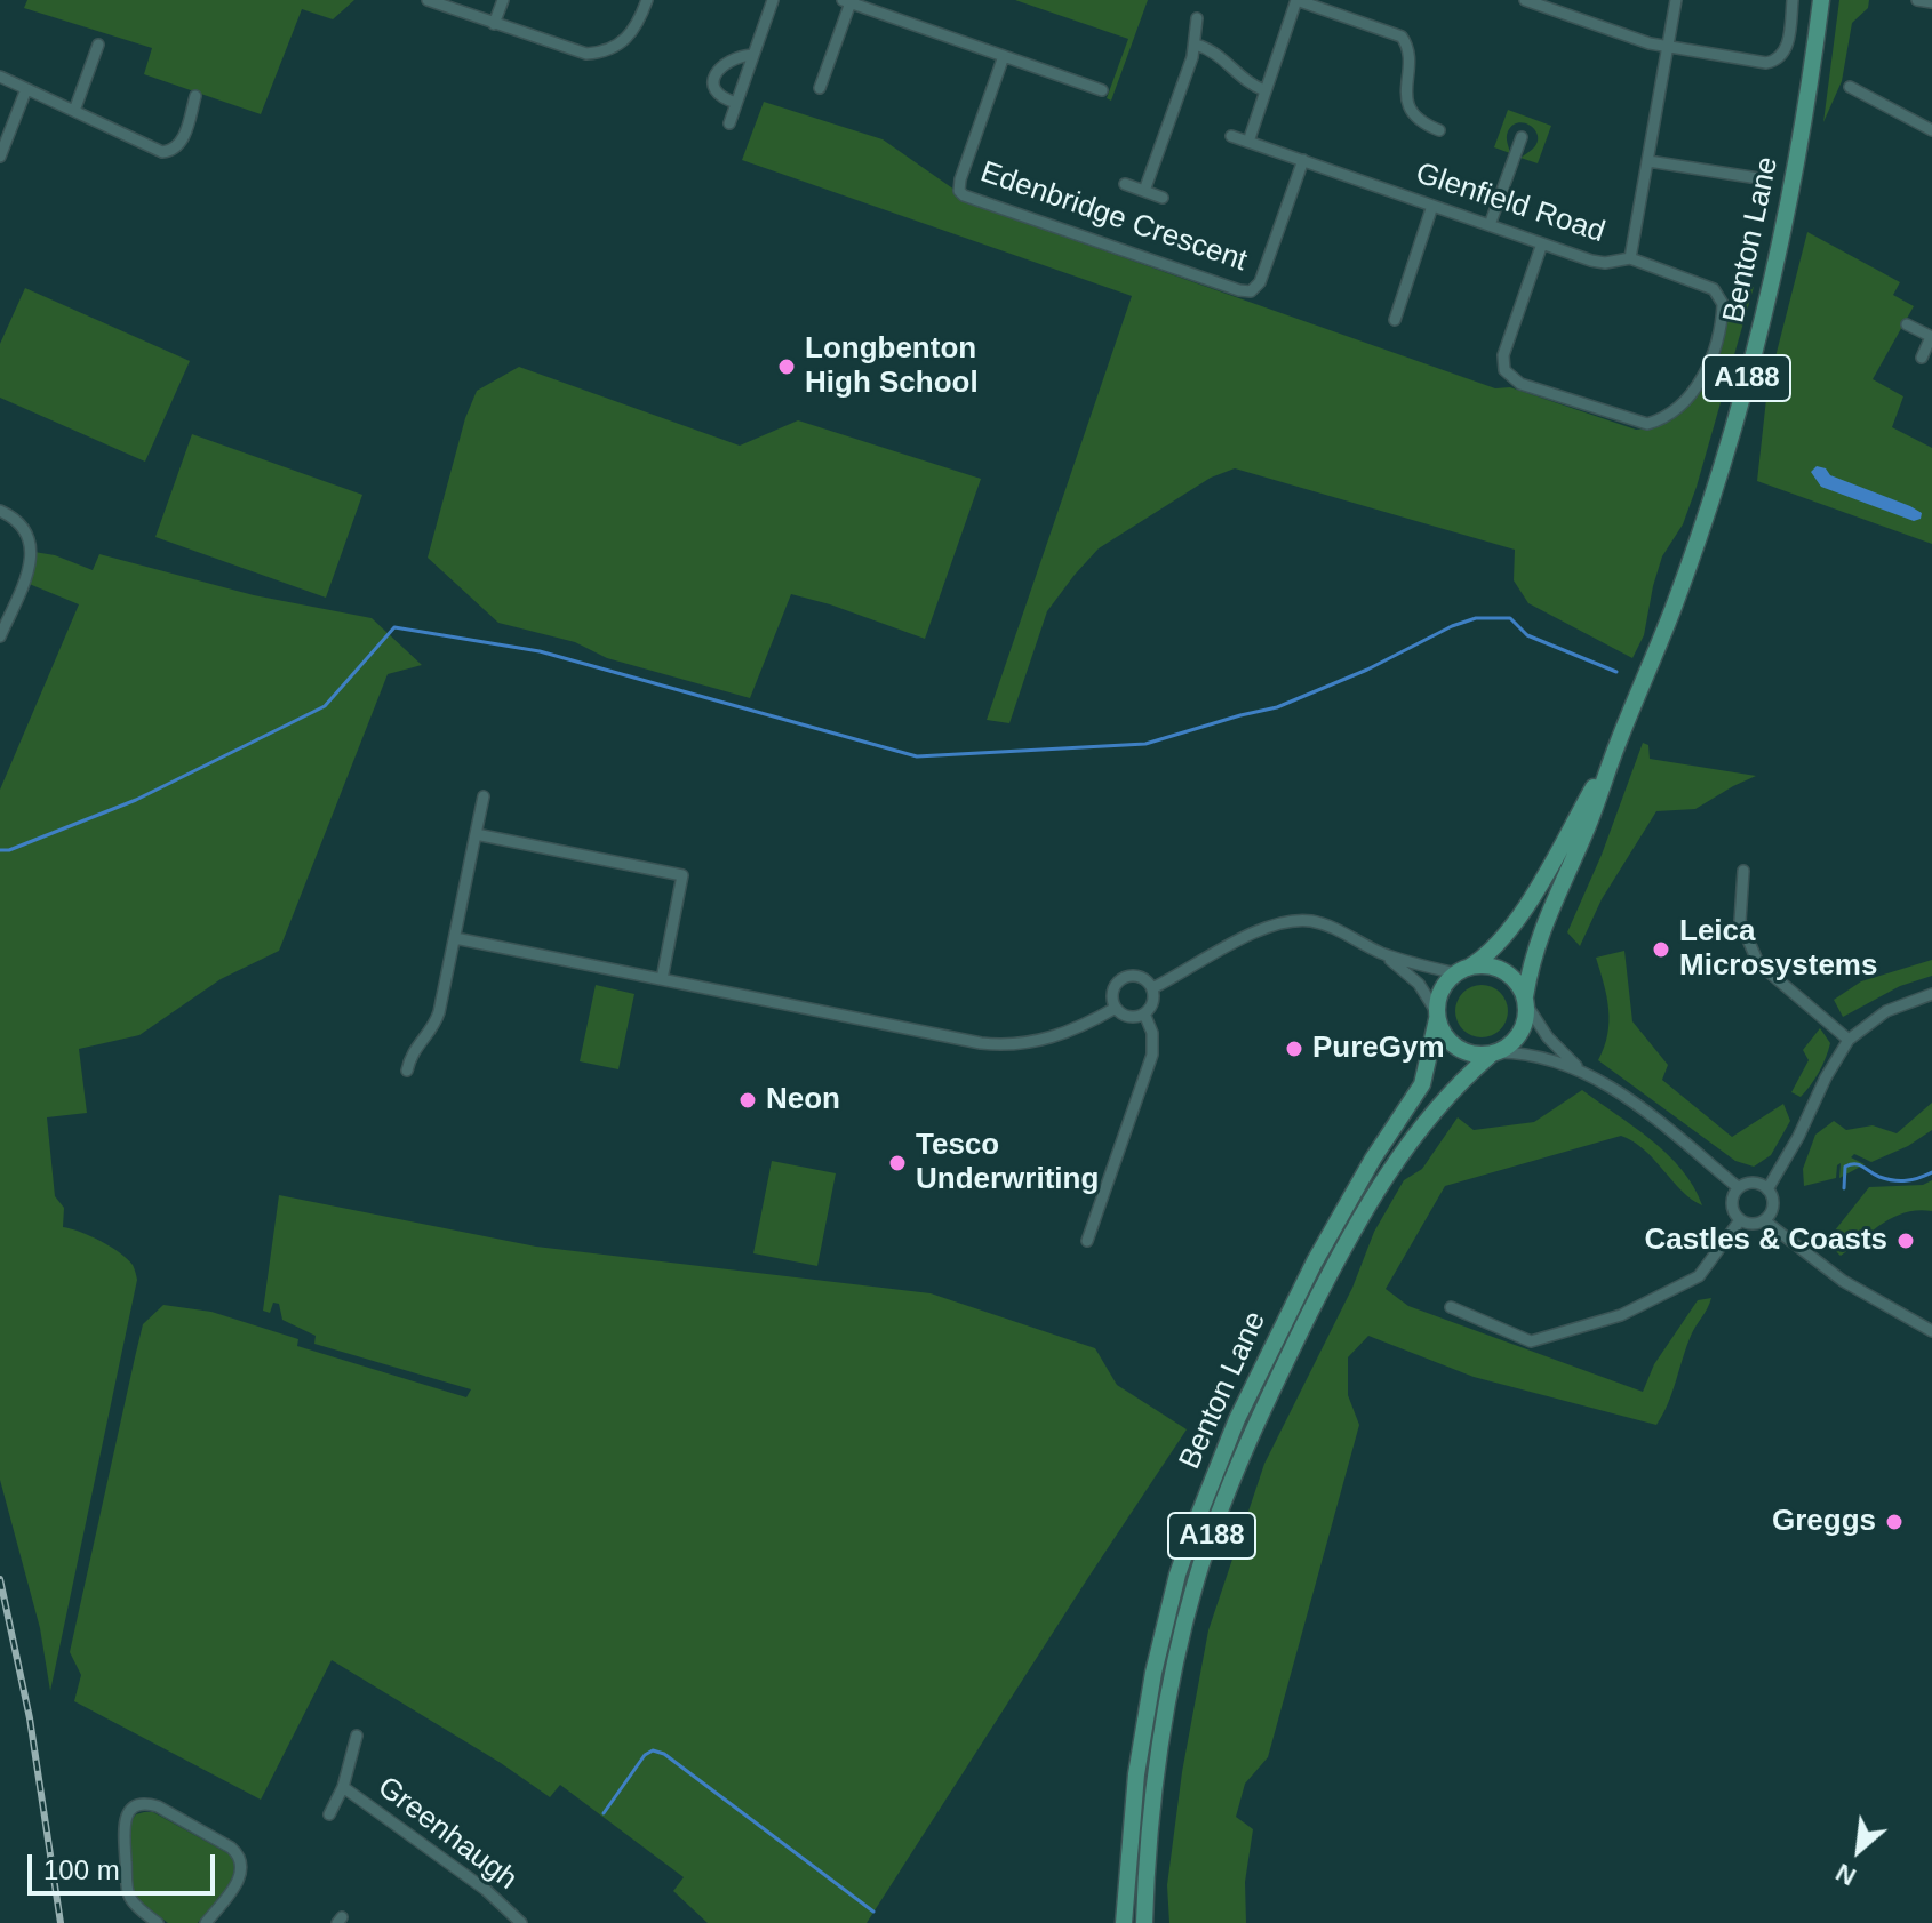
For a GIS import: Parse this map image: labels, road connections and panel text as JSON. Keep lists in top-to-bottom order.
{
  "streets": {
    "main road": ["Benton Lane", "A188"],
    "street": ["Glenfield Road", "Edenbridge Crescent", "Greenhaugh"]
  },
  "crossings": [
    ["Glenfield Road", "Edenbridge Crescent"],
    ["Benton Lane", "A188"]
  ],
  "places": [
    "Longbenton High School",
    "Leica Microsystems",
    "PureGym",
    "Neon",
    "Tesco Underwriting",
    "Castles & Coasts",
    "Greggs"
  ],
  "scale_bar": "100 m",
  "north": "bottom left"
}
